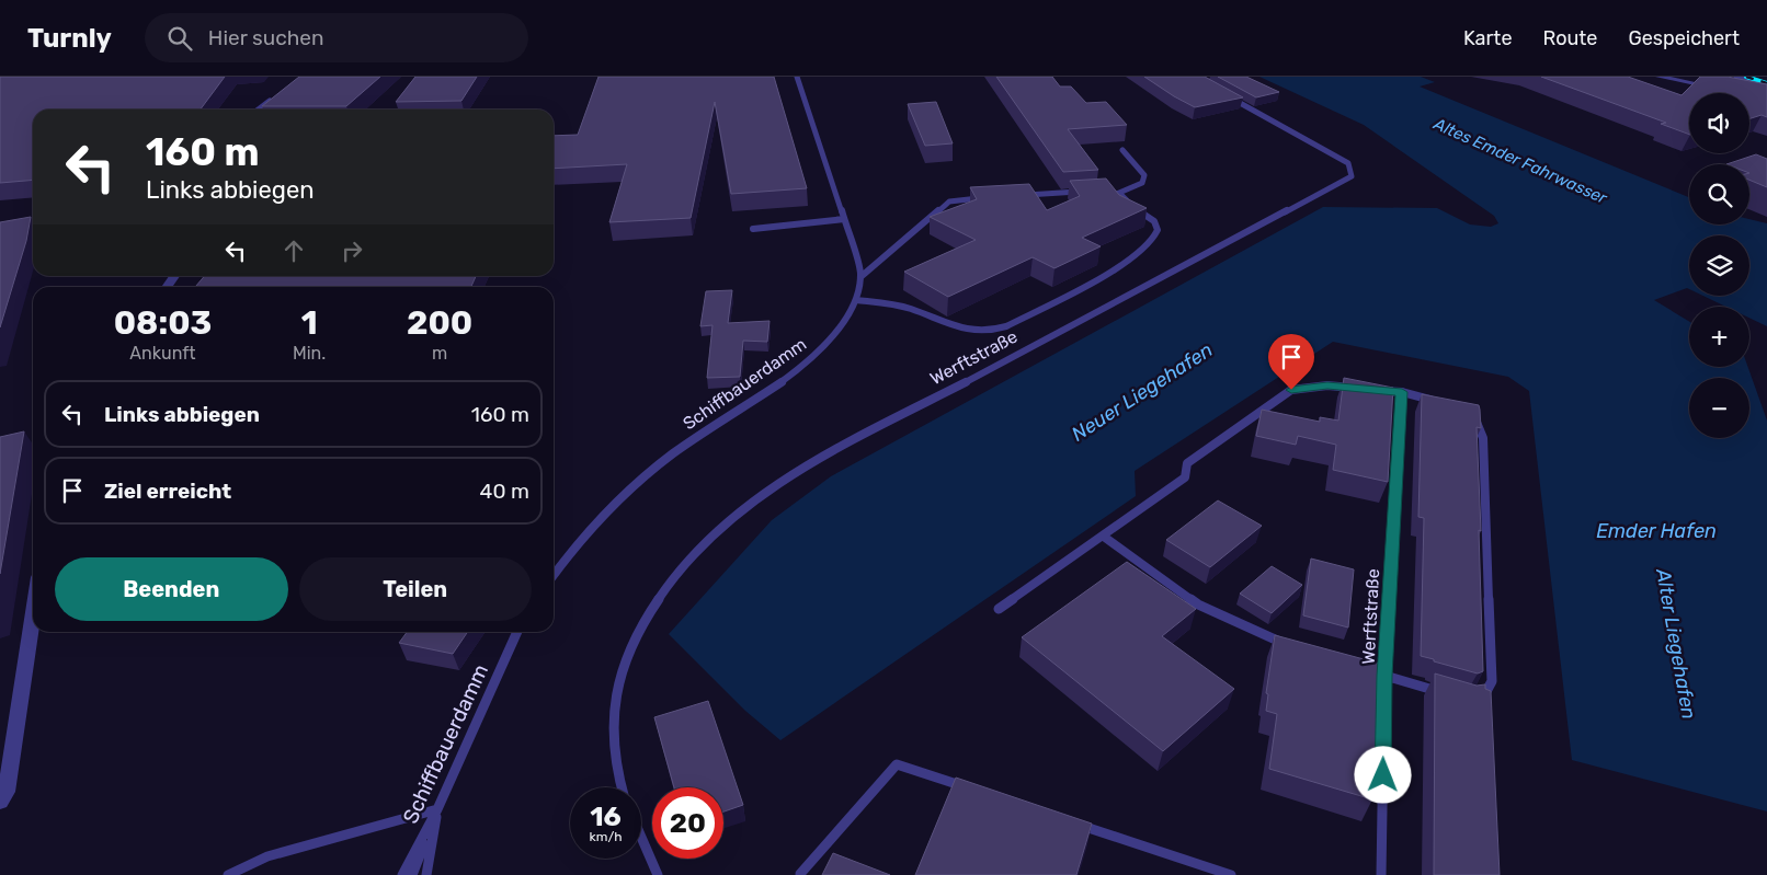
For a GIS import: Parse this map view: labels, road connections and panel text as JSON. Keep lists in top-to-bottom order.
{
  "streets": {
    "lane": ["Werftstraße", "Schiffbauerdamm"]
  },
  "water": [
    "Altes Emder Fahrwasser",
    "Neuer Liegehafen",
    "Emder Hafen",
    "Alter Liegehafen"
  ],
  "page": {
    "header": "Turnly",
    "search": "Hier suchen",
    "nav": ["Karte", "Route", "Gespeichert"],
    "map_buttons": ["+", "−"],
    "turn": ["160 m", "Links abbiegen"],
    "eta": [
      "08:03",
      "Ankunft",
      "1",
      "Min.",
      "200",
      "m"
    ],
    "list": [
      {
        "name": "Links abbiegen",
        "value": "160 m"
      },
      {
        "name": "Ziel erreicht",
        "value": "40 m"
      }
    ],
    "buttons": ["Beenden", "Teilen"],
    "speed": "16 km/h",
    "limit": "20"
  }
}
